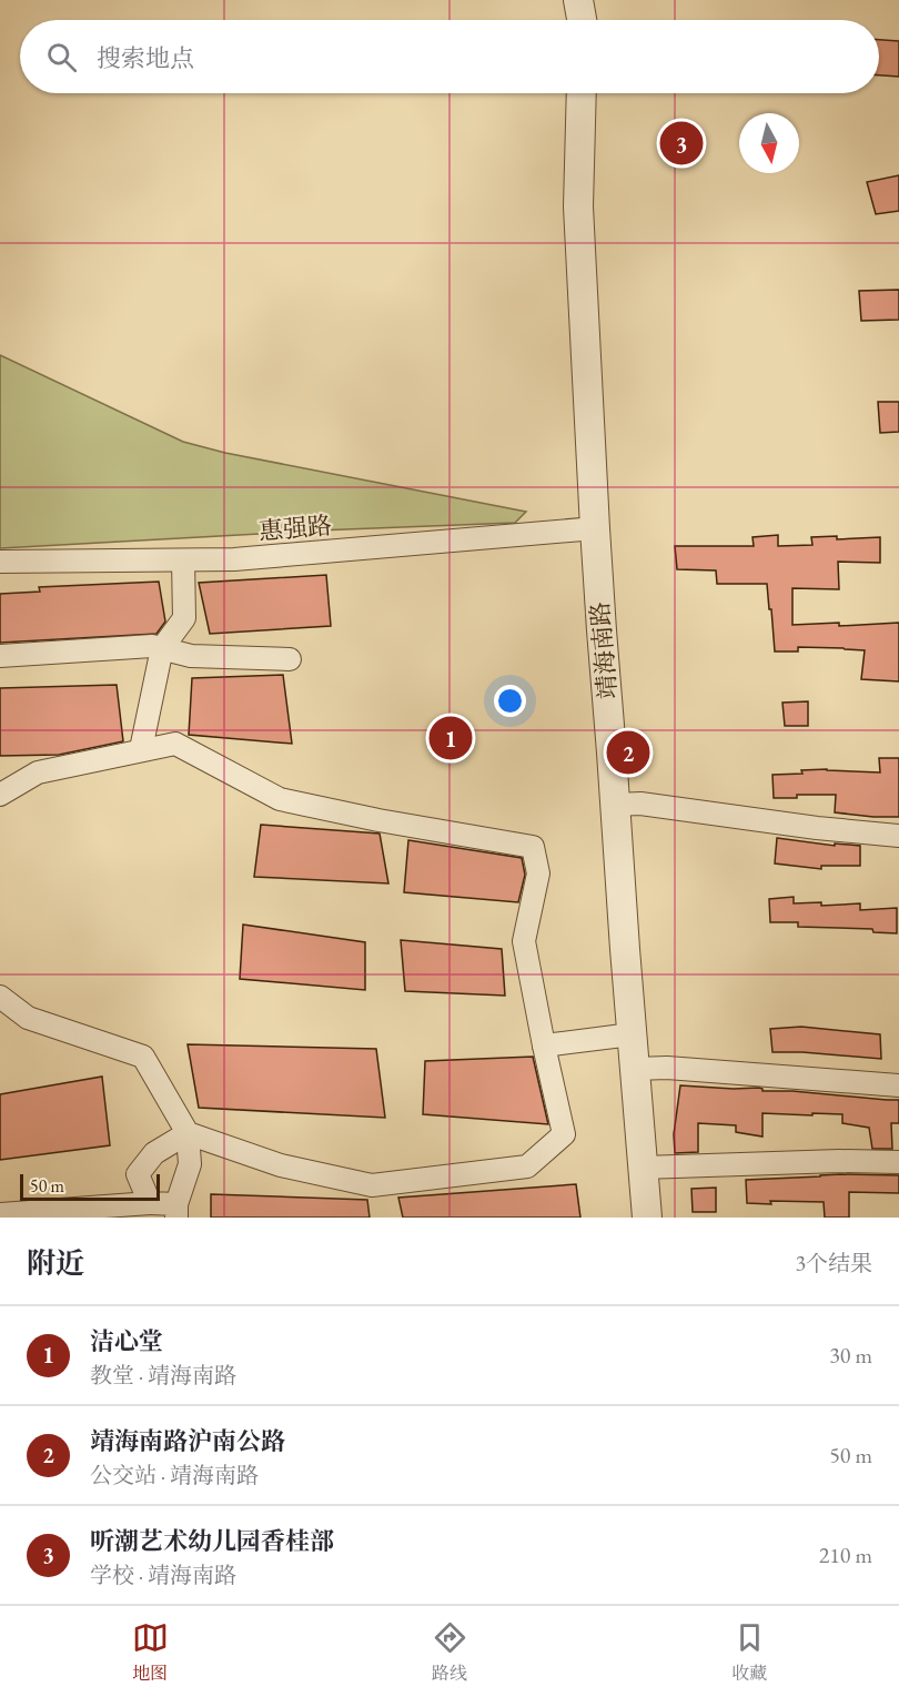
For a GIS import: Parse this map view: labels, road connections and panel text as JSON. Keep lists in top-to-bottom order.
{
  "streets": {
    "street": ["惠强路", "靖海南路"]
  },
  "crossings": [
    ["惠强路", "靖海南路"]
  ],
  "scale_bar": "50 m",
  "north": "bottom",
  "page": {
    "search": "搜索地点",
    "pins": ["3", "1", "2"],
    "scale": "50 m",
    "heading": ["附近", "3个结果"],
    "list": [
      {
        "mark": "1",
        "name": "洁心堂",
        "note": "教堂 · 靖海南路",
        "value": "30 m"
      },
      {
        "mark": "2",
        "name": "靖海南路沪南公路",
        "note": "公交站 · 靖海南路",
        "value": "50 m"
      },
      {
        "mark": "3",
        "name": "听潮艺术幼儿园香桂部",
        "note": "学校 · 靖海南路",
        "value": "210 m"
      }
    ],
    "nav": ["地图", "路线", "收藏"]
  }
}
